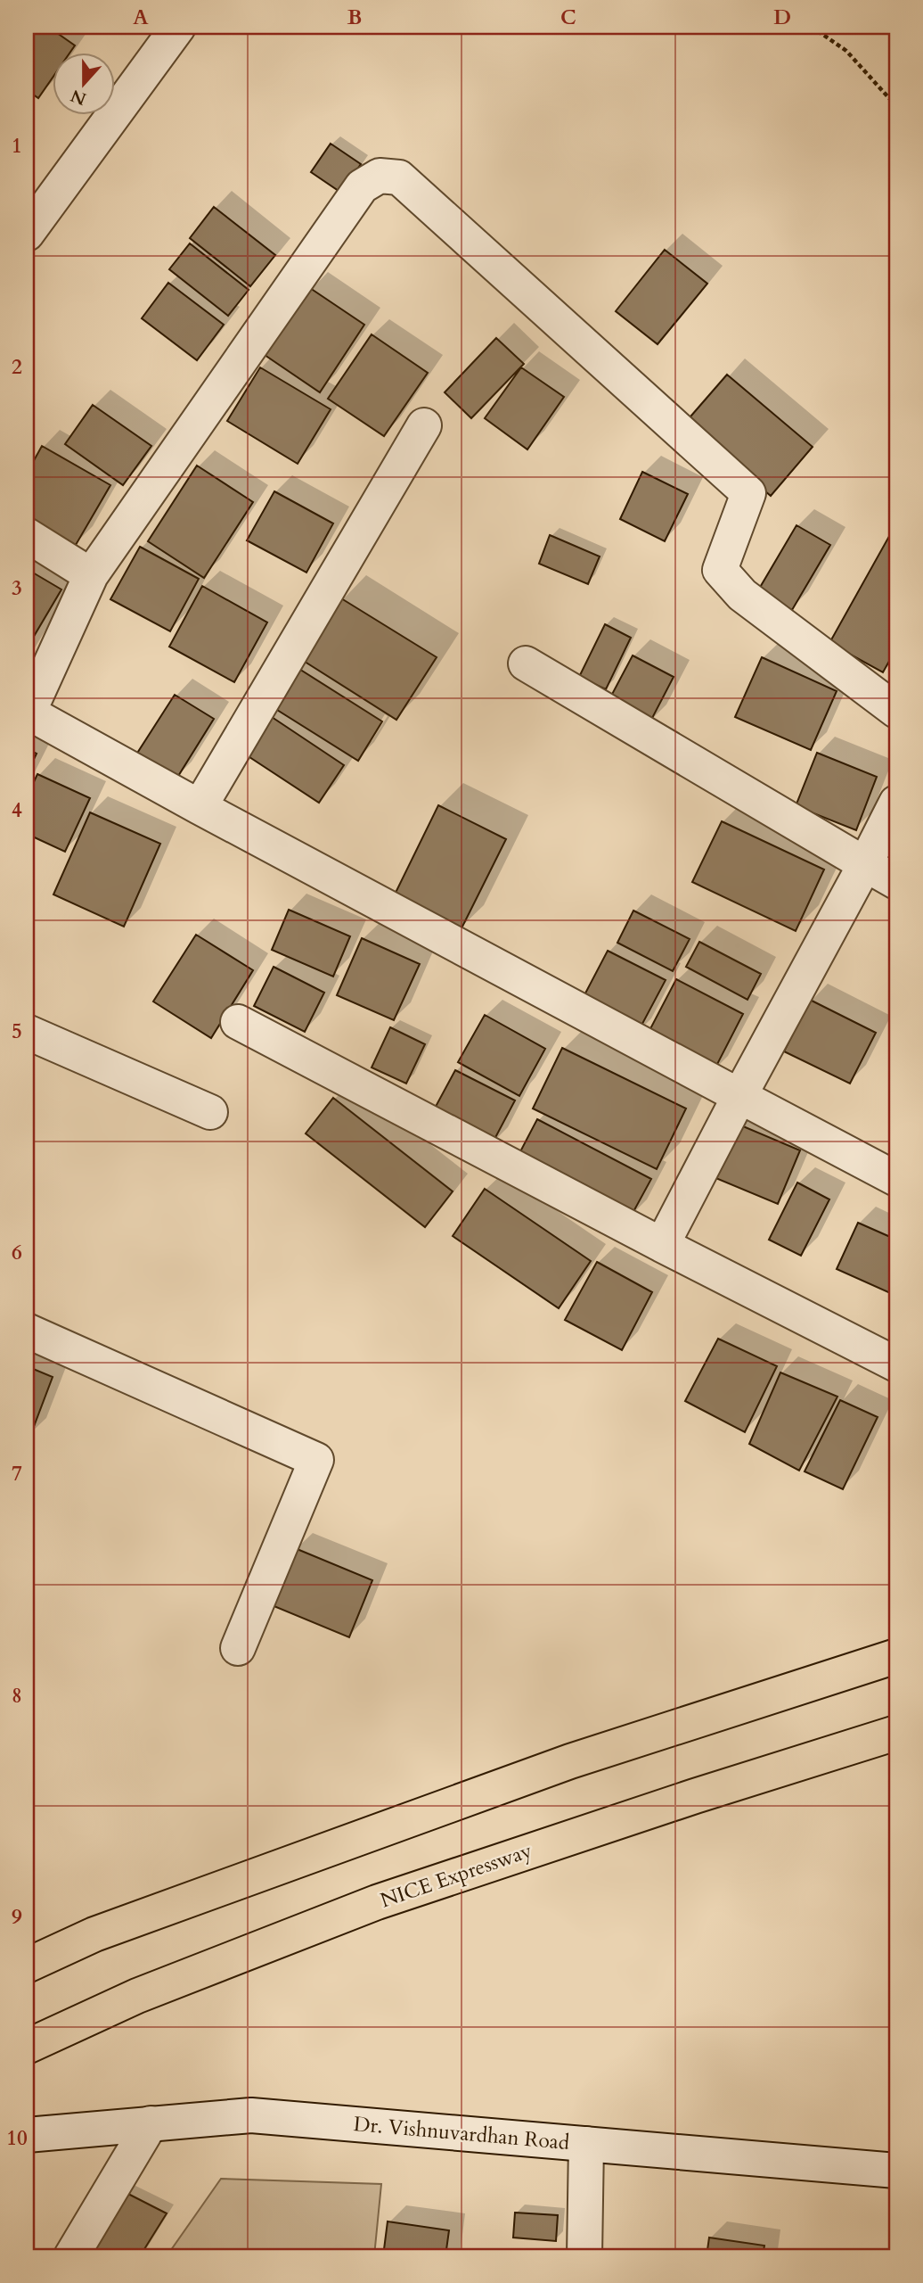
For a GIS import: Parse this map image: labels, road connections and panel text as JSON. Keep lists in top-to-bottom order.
{
  "streets": {
    "highway": ["NICE Expressway"],
    "street": ["Dr. Vishnuvardhan Road"]
  },
  "north": "bottom",
  "grid": {
    "columns": [
      "A",
      "B",
      "C",
      "D"
    ],
    "rows": [
      "1",
      "2",
      "3",
      "4",
      "5",
      "6",
      "7",
      "8",
      "9",
      "10"
    ]
  }
}
